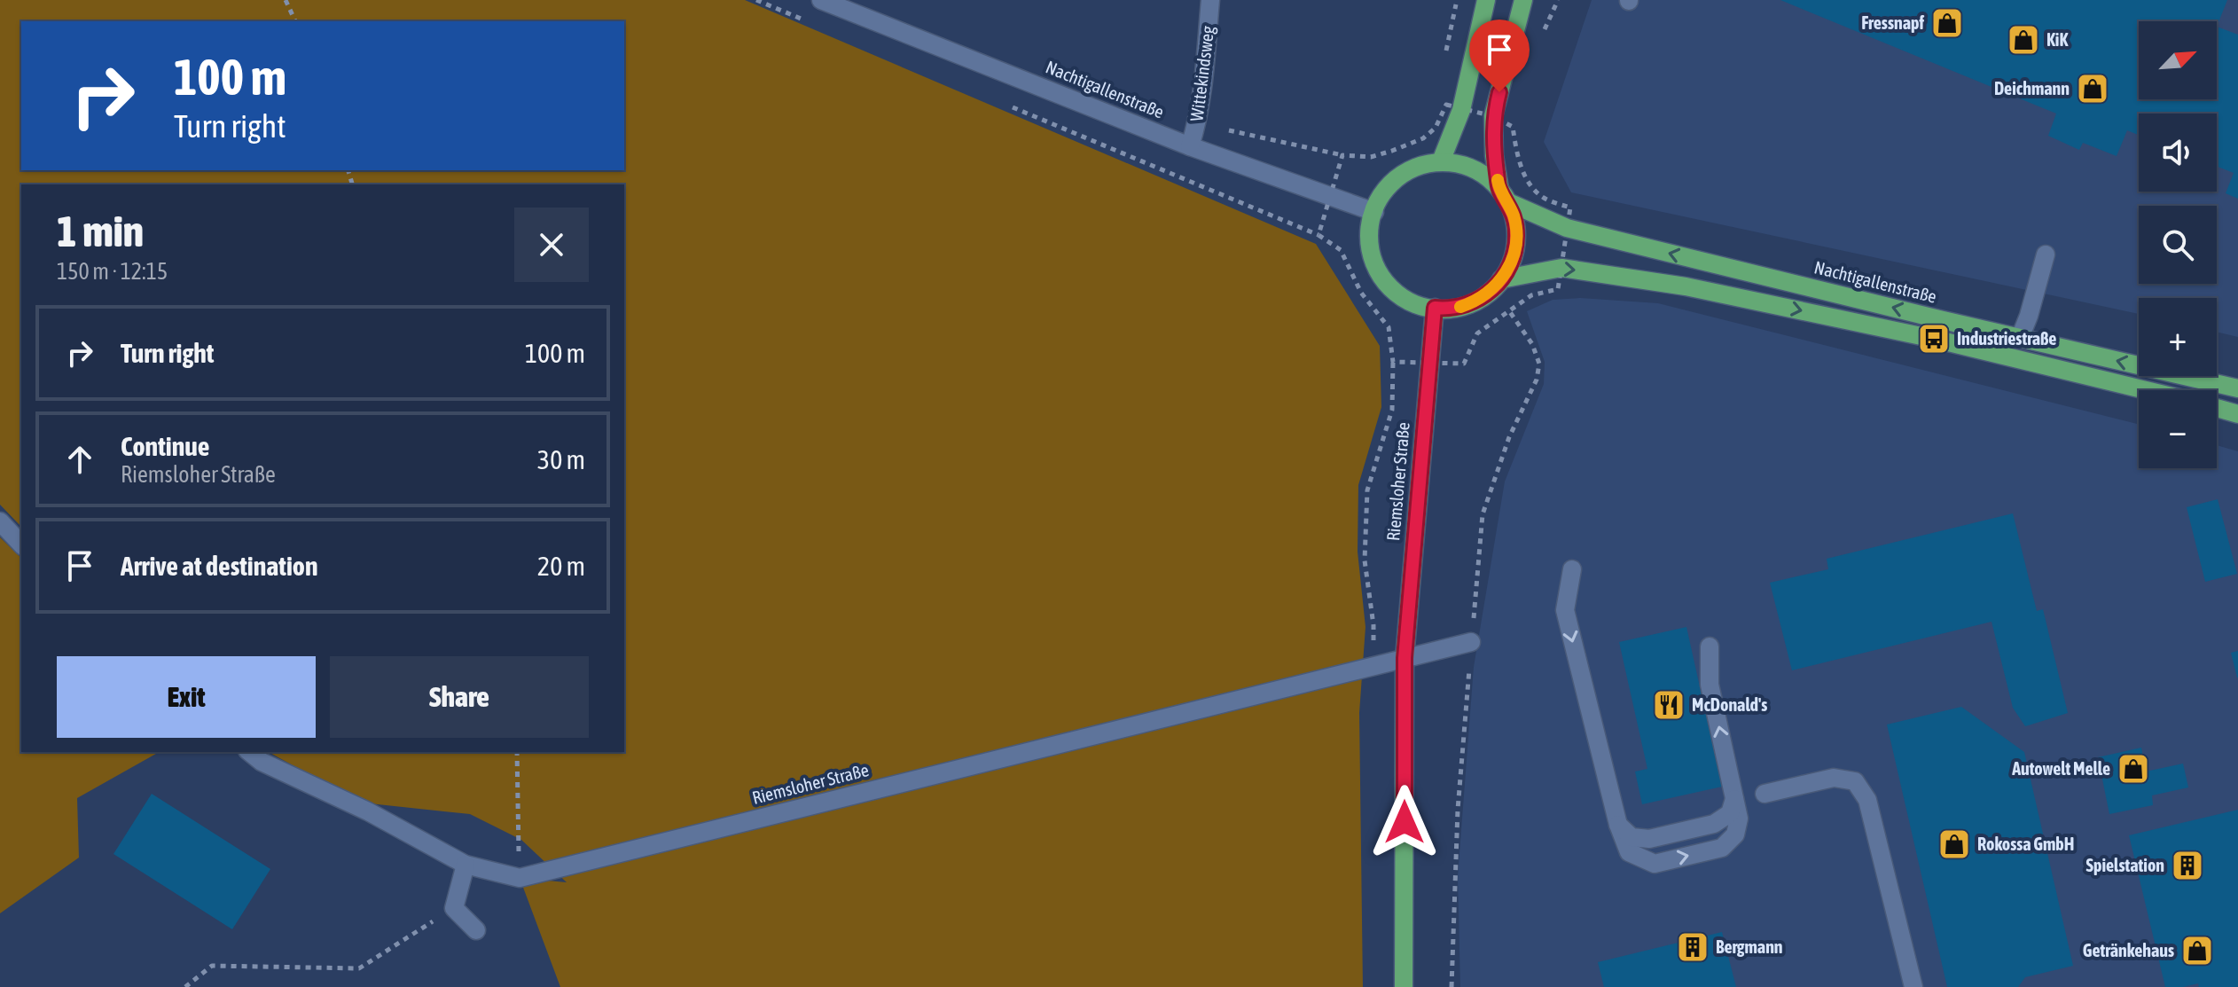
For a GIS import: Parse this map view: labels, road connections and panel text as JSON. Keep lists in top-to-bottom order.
{
  "streets": {
    "main road": ["Nachtigallenstraße", "Riemsloher Straße"],
    "street": ["Wittekindsweg"]
  },
  "crossings": [
    ["Wittekindsweg", "Nachtigallenstraße"],
    ["Nachtigallenstraße", "Riemsloher Straße"]
  ],
  "one_way": ["Nachtigallenstraße"],
  "places": {
    "shop": [
      "Fressnapf",
      "KiK",
      "Deichmann",
      "Autowelt Melle",
      "Rokossa GmbH",
      "Getränkehaus"
    ],
    "bus stop": ["Industriestraße"],
    "restaurant": ["McDonald's"],
    "building": ["Spielstation", "Bergmann"]
  },
  "north": "top right",
  "page": {
    "map_buttons": ["+", "−"],
    "turn": ["100 m", "Turn right"],
    "heading": ["1 min", "150 m · 12:15"],
    "list": [
      {
        "name": "Turn right",
        "value": "100 m"
      },
      {
        "name": "Continue",
        "note": "Riemsloher Straße",
        "value": "30 m"
      },
      {
        "name": "Arrive at destination",
        "value": "20 m"
      }
    ],
    "buttons": ["Exit", "Share"]
  }
}
